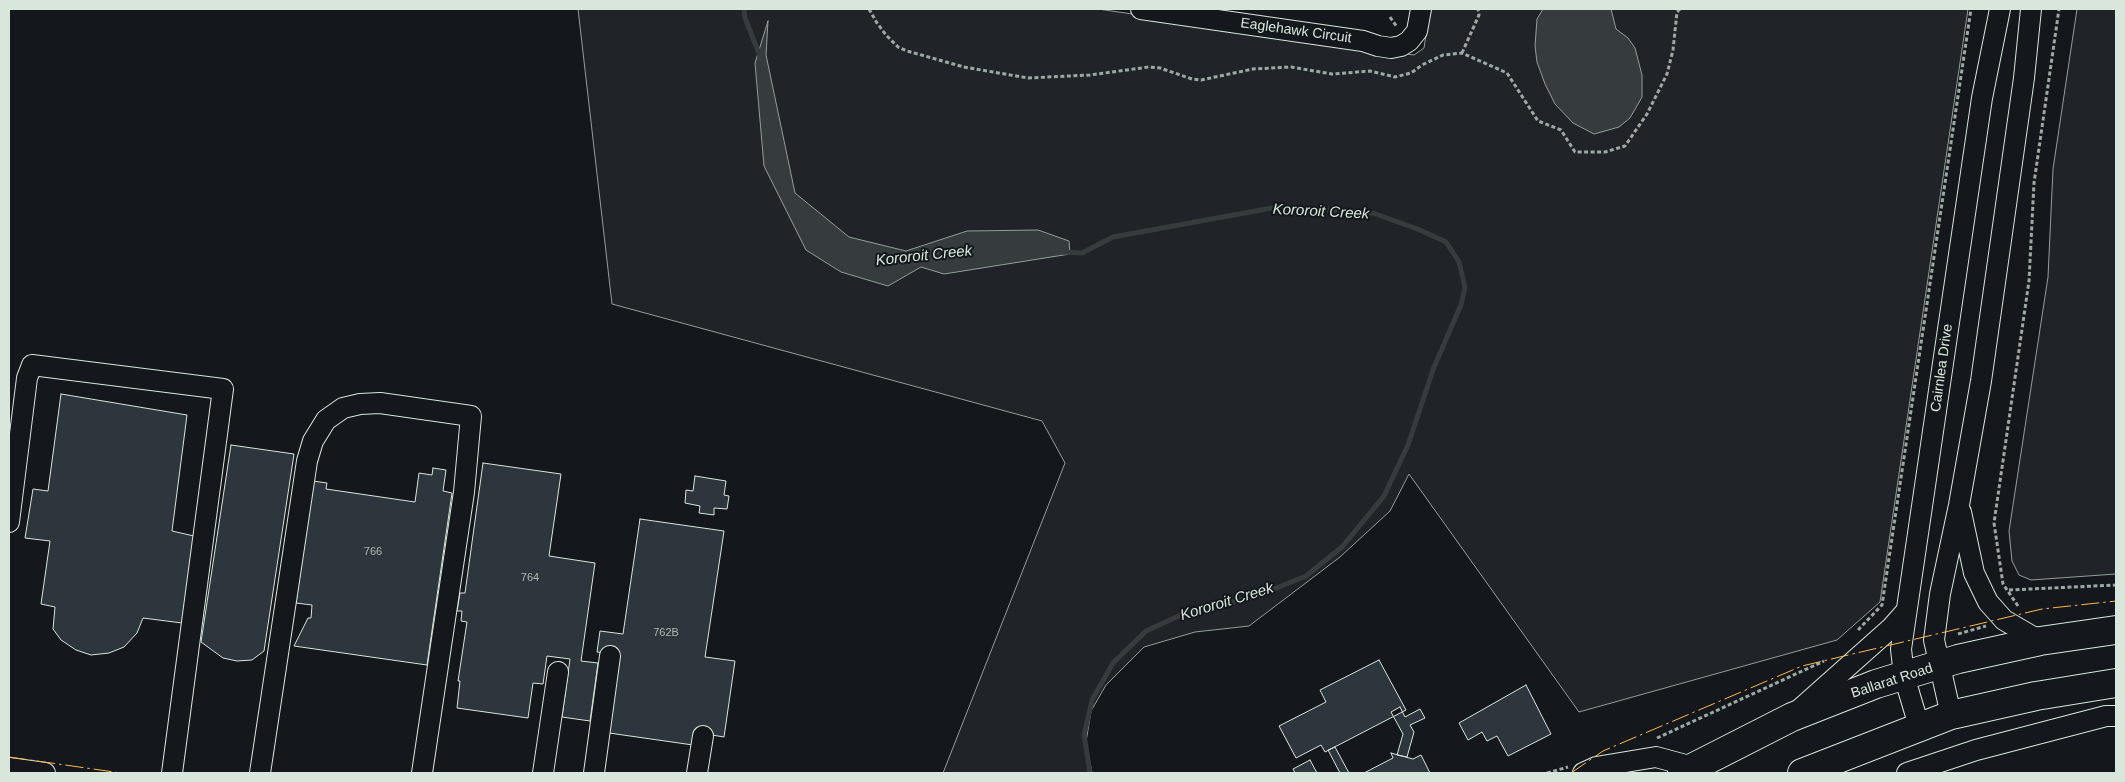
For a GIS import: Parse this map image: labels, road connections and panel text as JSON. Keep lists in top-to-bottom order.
{
  "streets": {
    "highway": ["Ballarat Road"],
    "street": ["Eaglehawk Circuit", "Cairnlea Drive"]
  },
  "crossings": [
    ["Cairnlea Drive", "Ballarat Road"]
  ],
  "water": ["Kororoit Creek"],
  "house_numbers": ["766", "764", "762B"]
}
